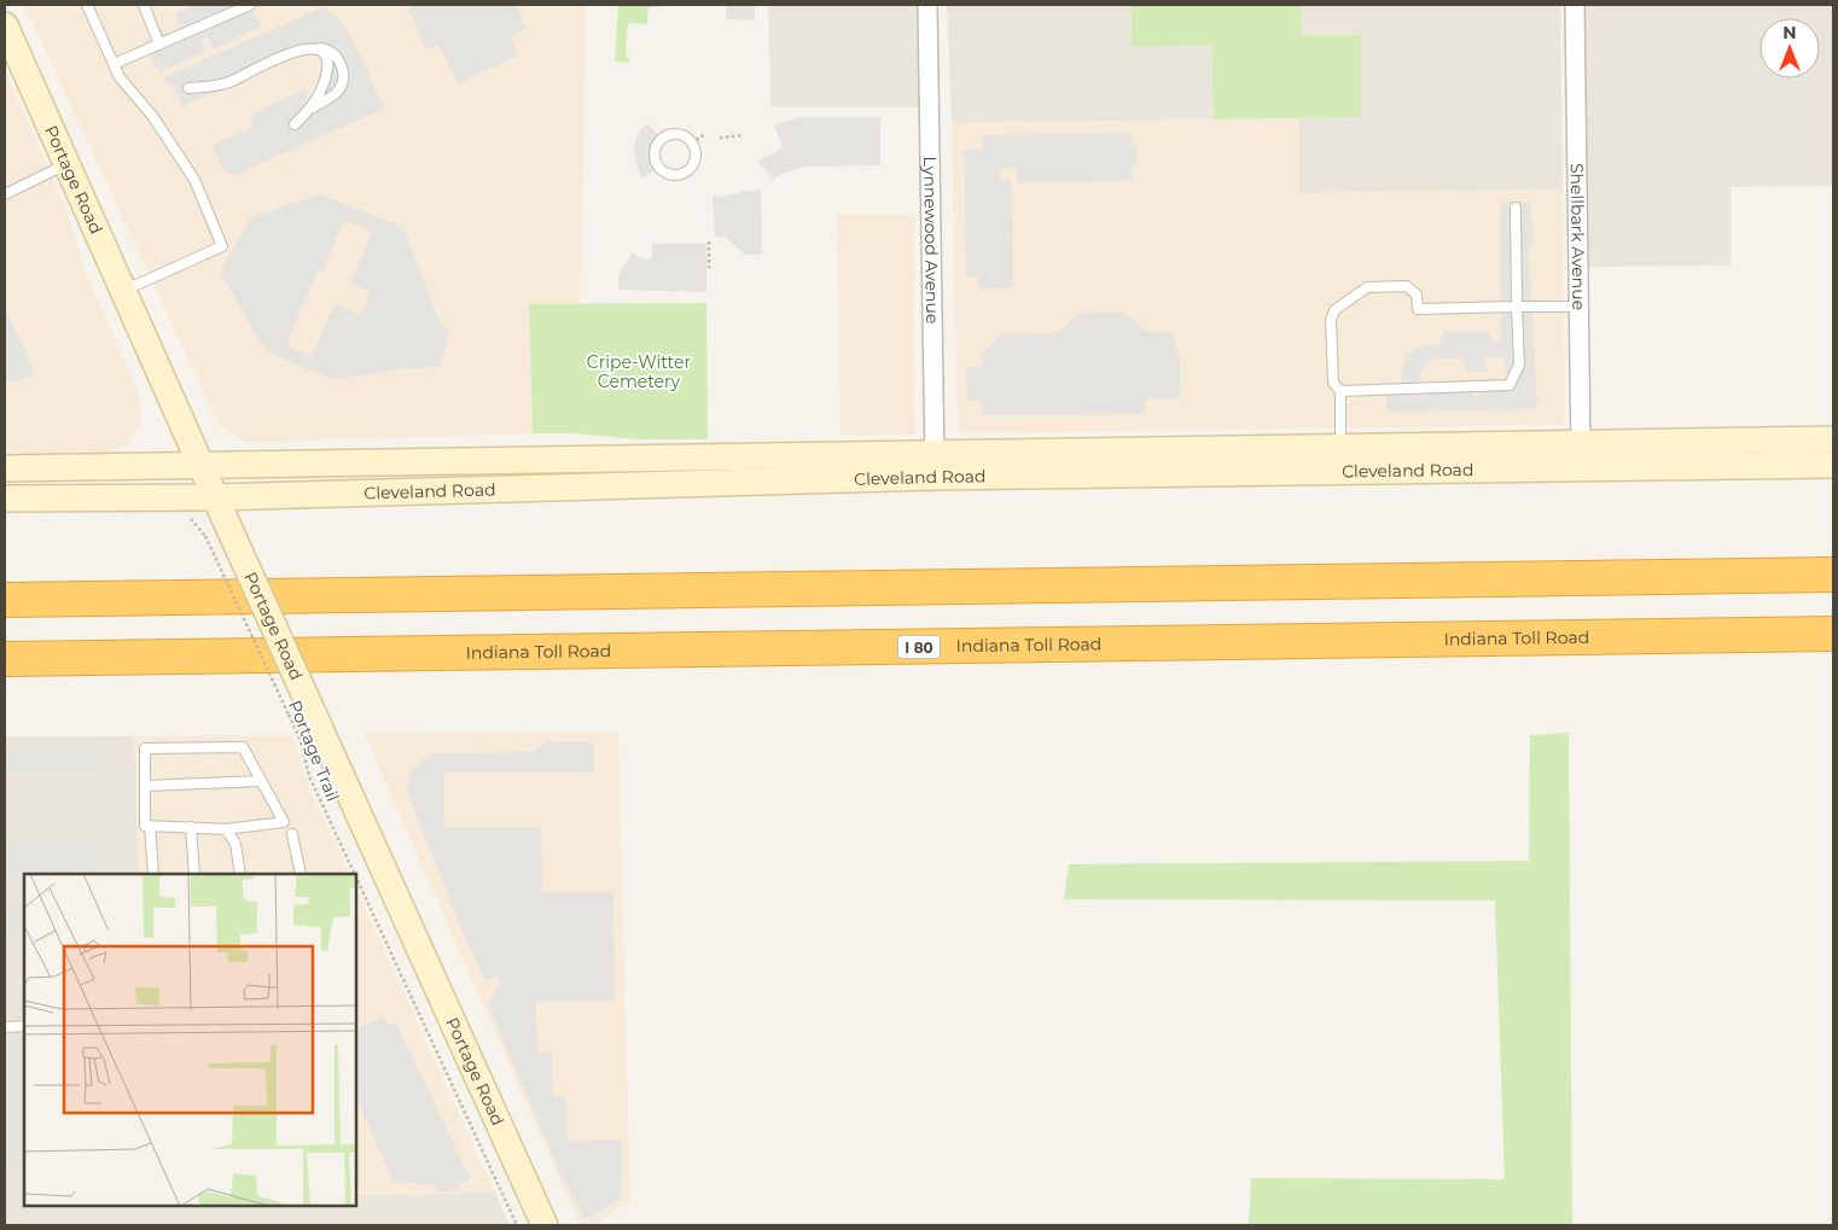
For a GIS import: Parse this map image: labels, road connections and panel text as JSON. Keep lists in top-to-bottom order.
{
  "streets": {
    "highway": ["Indiana Toll Road", "I 80"],
    "main road": ["Portage Road", "Cleveland Road"],
    "street": ["Shellbark Avenue", "Lynnewood Avenue"],
    "path": ["Portage Trail"]
  },
  "crossings": [
    ["Portage Road", "Cleveland Road"],
    ["Portage Road", "Portage Trail"],
    ["Shellbark Avenue", "Cleveland Road"],
    ["Lynnewood Avenue", "Cleveland Road"]
  ],
  "parks": ["Cripe-Witter Cemetery"],
  "north": "top"
}
